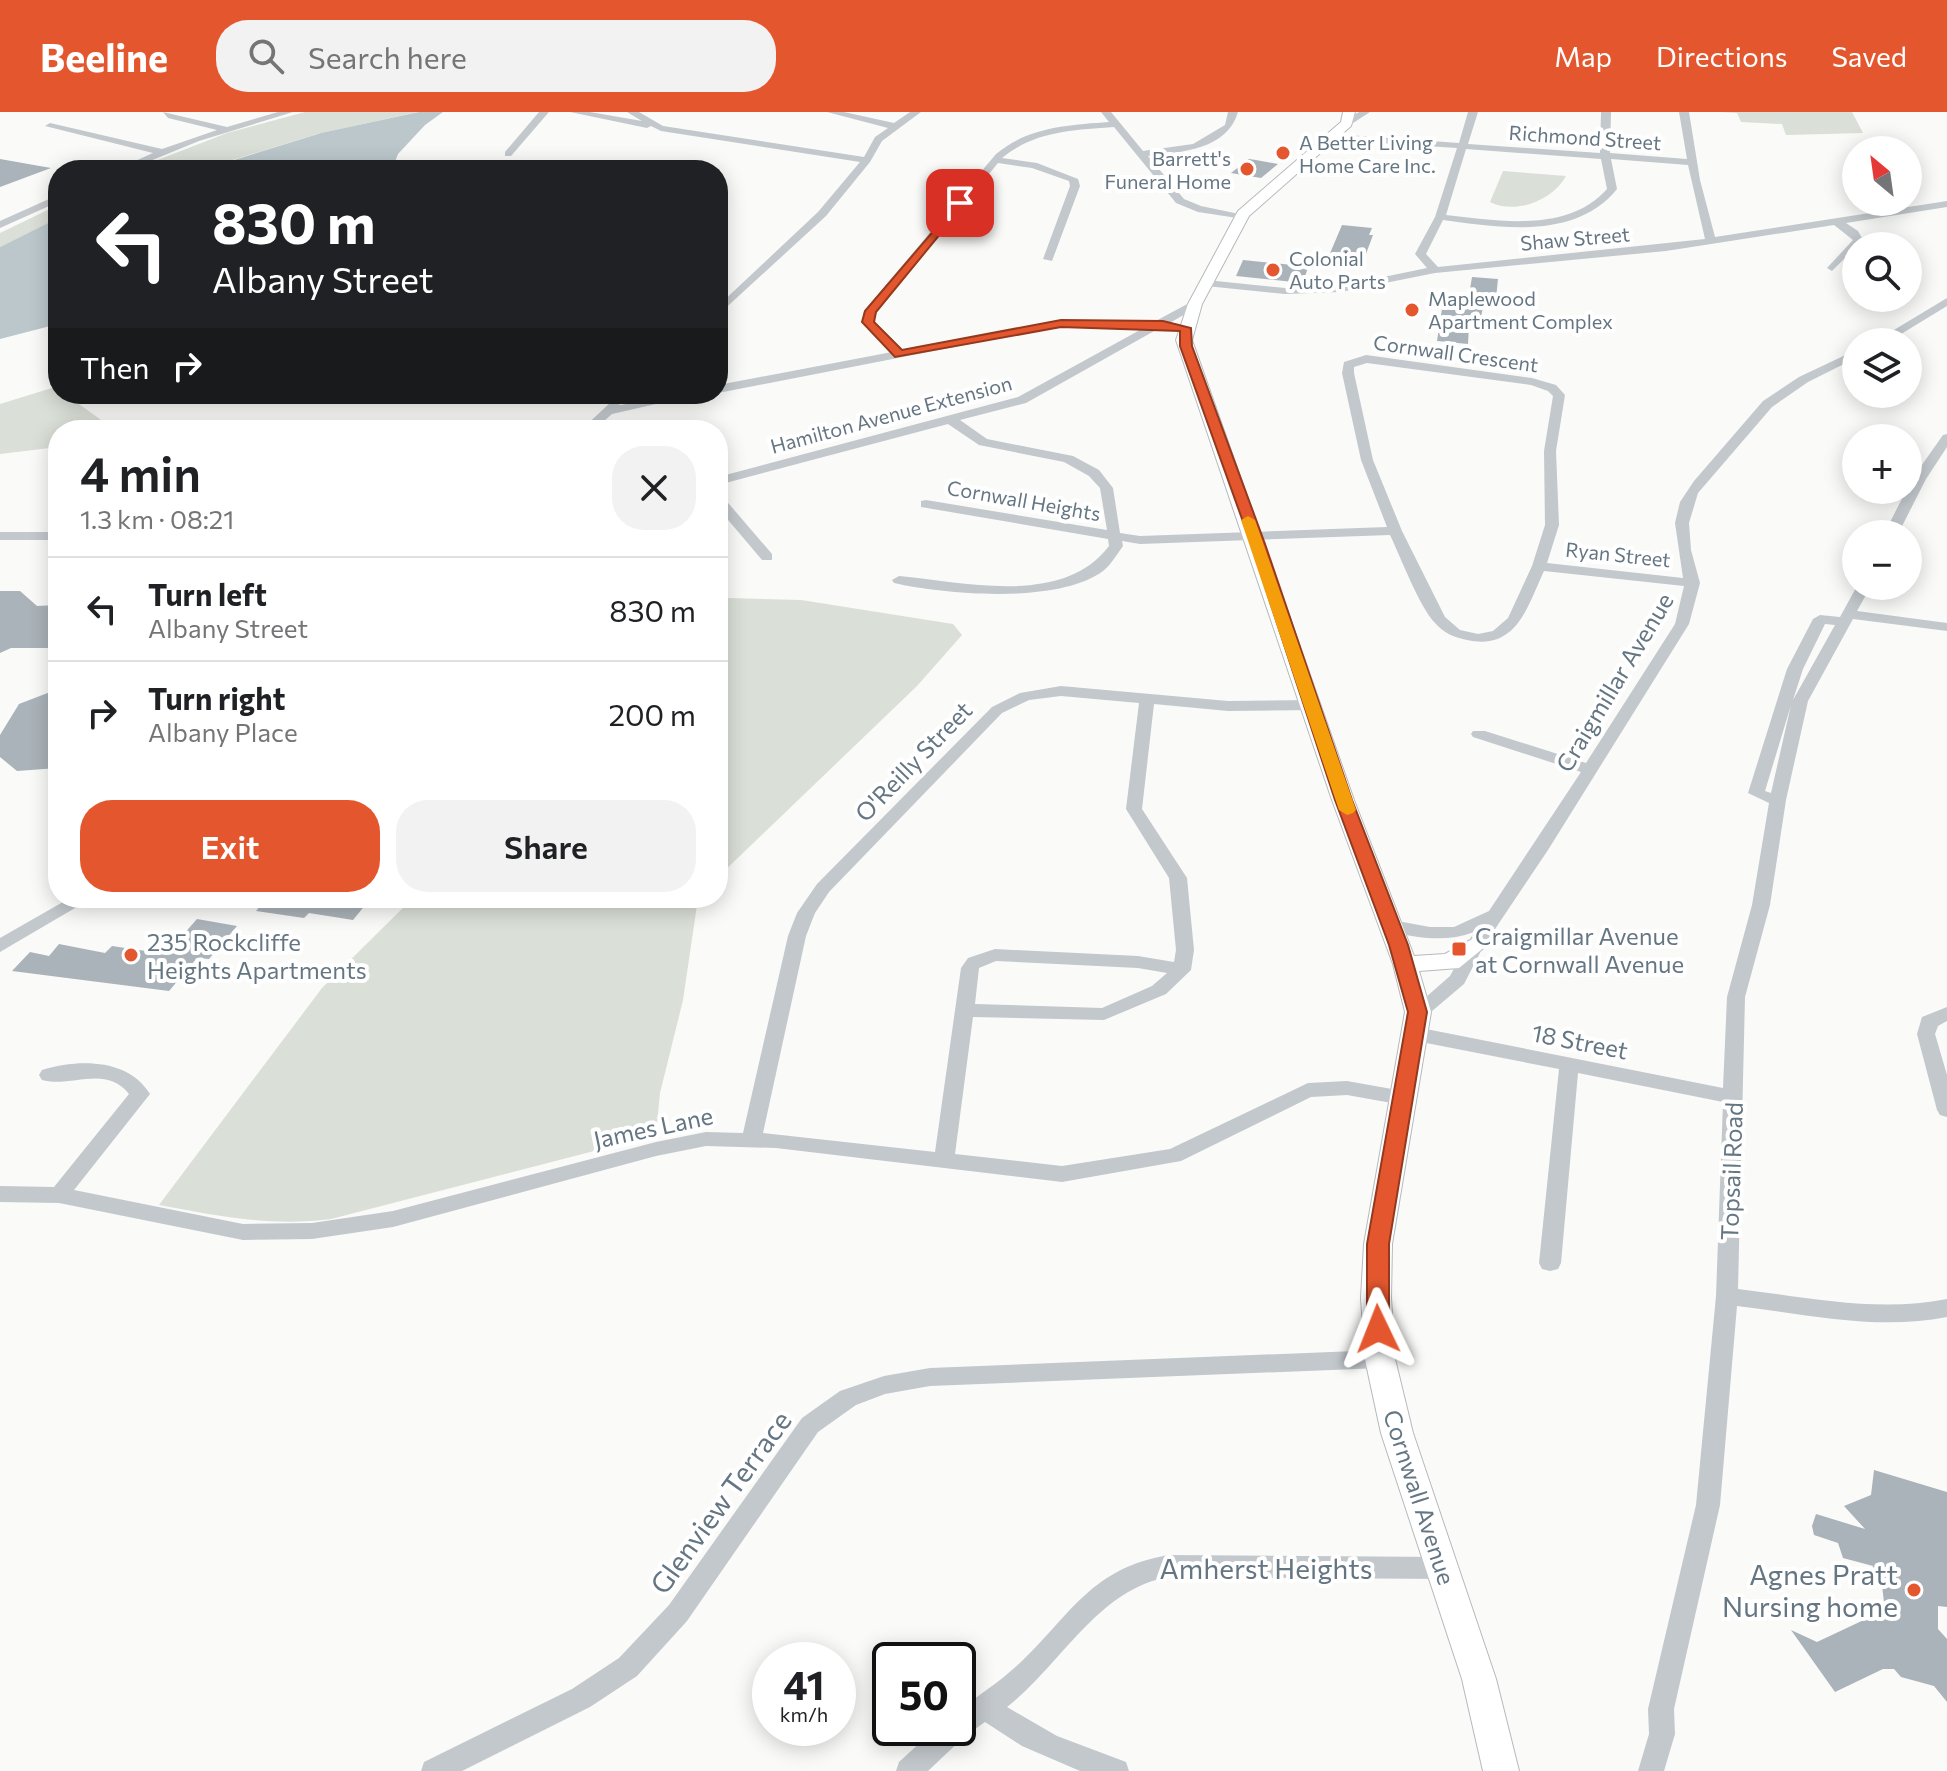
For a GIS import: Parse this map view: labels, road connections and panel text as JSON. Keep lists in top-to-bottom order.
{
  "streets": {
    "main road": ["Cornwall Avenue"],
    "street": [
      "Richmond Street",
      "Shaw Street",
      "Cornwall Crescent",
      "Hamilton Avenue Extension",
      "Cornwall Heights",
      "Ryan Street",
      "Craigmillar Avenue",
      "O'Reilly Street",
      "18 Street",
      "James Lane",
      "Topsail Road",
      "Glenview Terrace",
      "Amherst Heights"
    ]
  },
  "crossings": [
    ["Cornwall Crescent", "Cornwall Heights"],
    ["Cornwall Crescent", "Ryan Street"],
    ["Hamilton Avenue Extension", "Cornwall Heights"],
    ["Cornwall Heights", "Cornwall Avenue"],
    ["Ryan Street", "Craigmillar Avenue"],
    ["Craigmillar Avenue", "18 Street"],
    ["Craigmillar Avenue", "Cornwall Avenue"],
    ["O'Reilly Street", "James Lane"],
    ["O'Reilly Street", "Cornwall Avenue"],
    ["18 Street", "Topsail Road"],
    ["18 Street", "Cornwall Avenue"],
    ["James Lane", "Cornwall Avenue"],
    ["Cornwall Avenue", "Glenview Terrace"],
    ["Cornwall Avenue", "Amherst Heights"]
  ],
  "places": {
    "other": [
      "A Better Living Home Care Inc.",
      "Barrett's Funeral Home",
      "Colonial Auto Parts",
      "Maplewood Apartment Complex",
      "235 Rockcliffe Heights Apartments",
      "Agnes Pratt Nursing home"
    ],
    "transit": ["Craigmillar Avenue at Cornwall Avenue"]
  },
  "north": "top left",
  "page": {
    "header": "Beeline",
    "search": "Search here",
    "nav": ["Map", "Directions", "Saved"],
    "map_buttons": ["+", "−"],
    "turn": ["830 m", "Albany Street"],
    "then": "Then",
    "heading": ["4 min", "1.3 km · 08:21"],
    "list": [
      {
        "name": "Turn left",
        "note": "Albany Street",
        "value": "830 m"
      },
      {
        "name": "Turn right",
        "note": "Albany Place",
        "value": "200 m"
      }
    ],
    "buttons": ["Exit", "Share"],
    "speed": "41 km/h",
    "limit": "50"
  }
}
